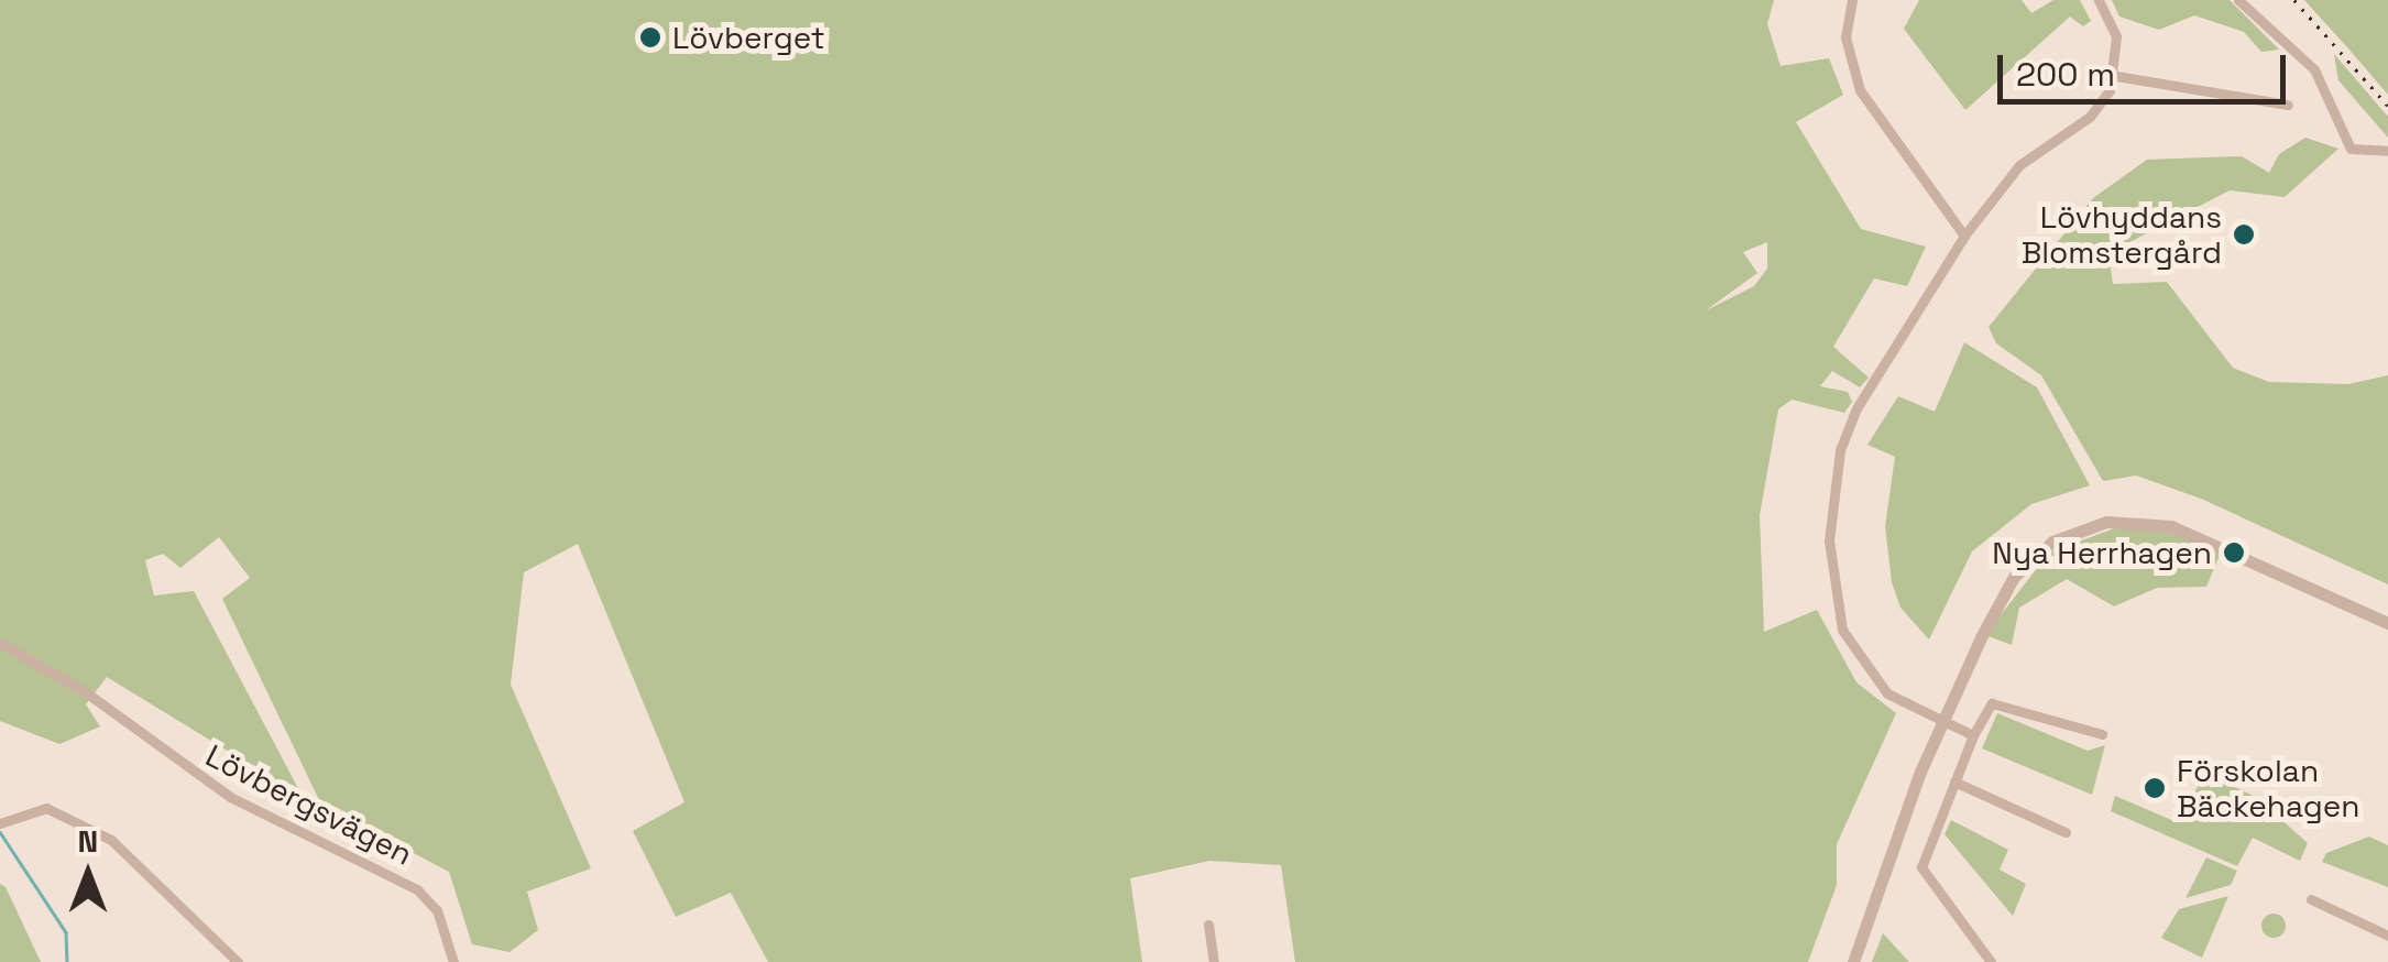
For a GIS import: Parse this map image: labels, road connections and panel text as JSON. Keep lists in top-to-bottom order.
{
  "streets": {
    "street": ["Lövbergsvägen"]
  },
  "places": [
    "Lövberget",
    "Lövhyddans Blomstergård",
    "Nya Herrhagen",
    "Förskolan Bäckehagen"
  ],
  "scale_bar": "200 m",
  "north": "top"
}
